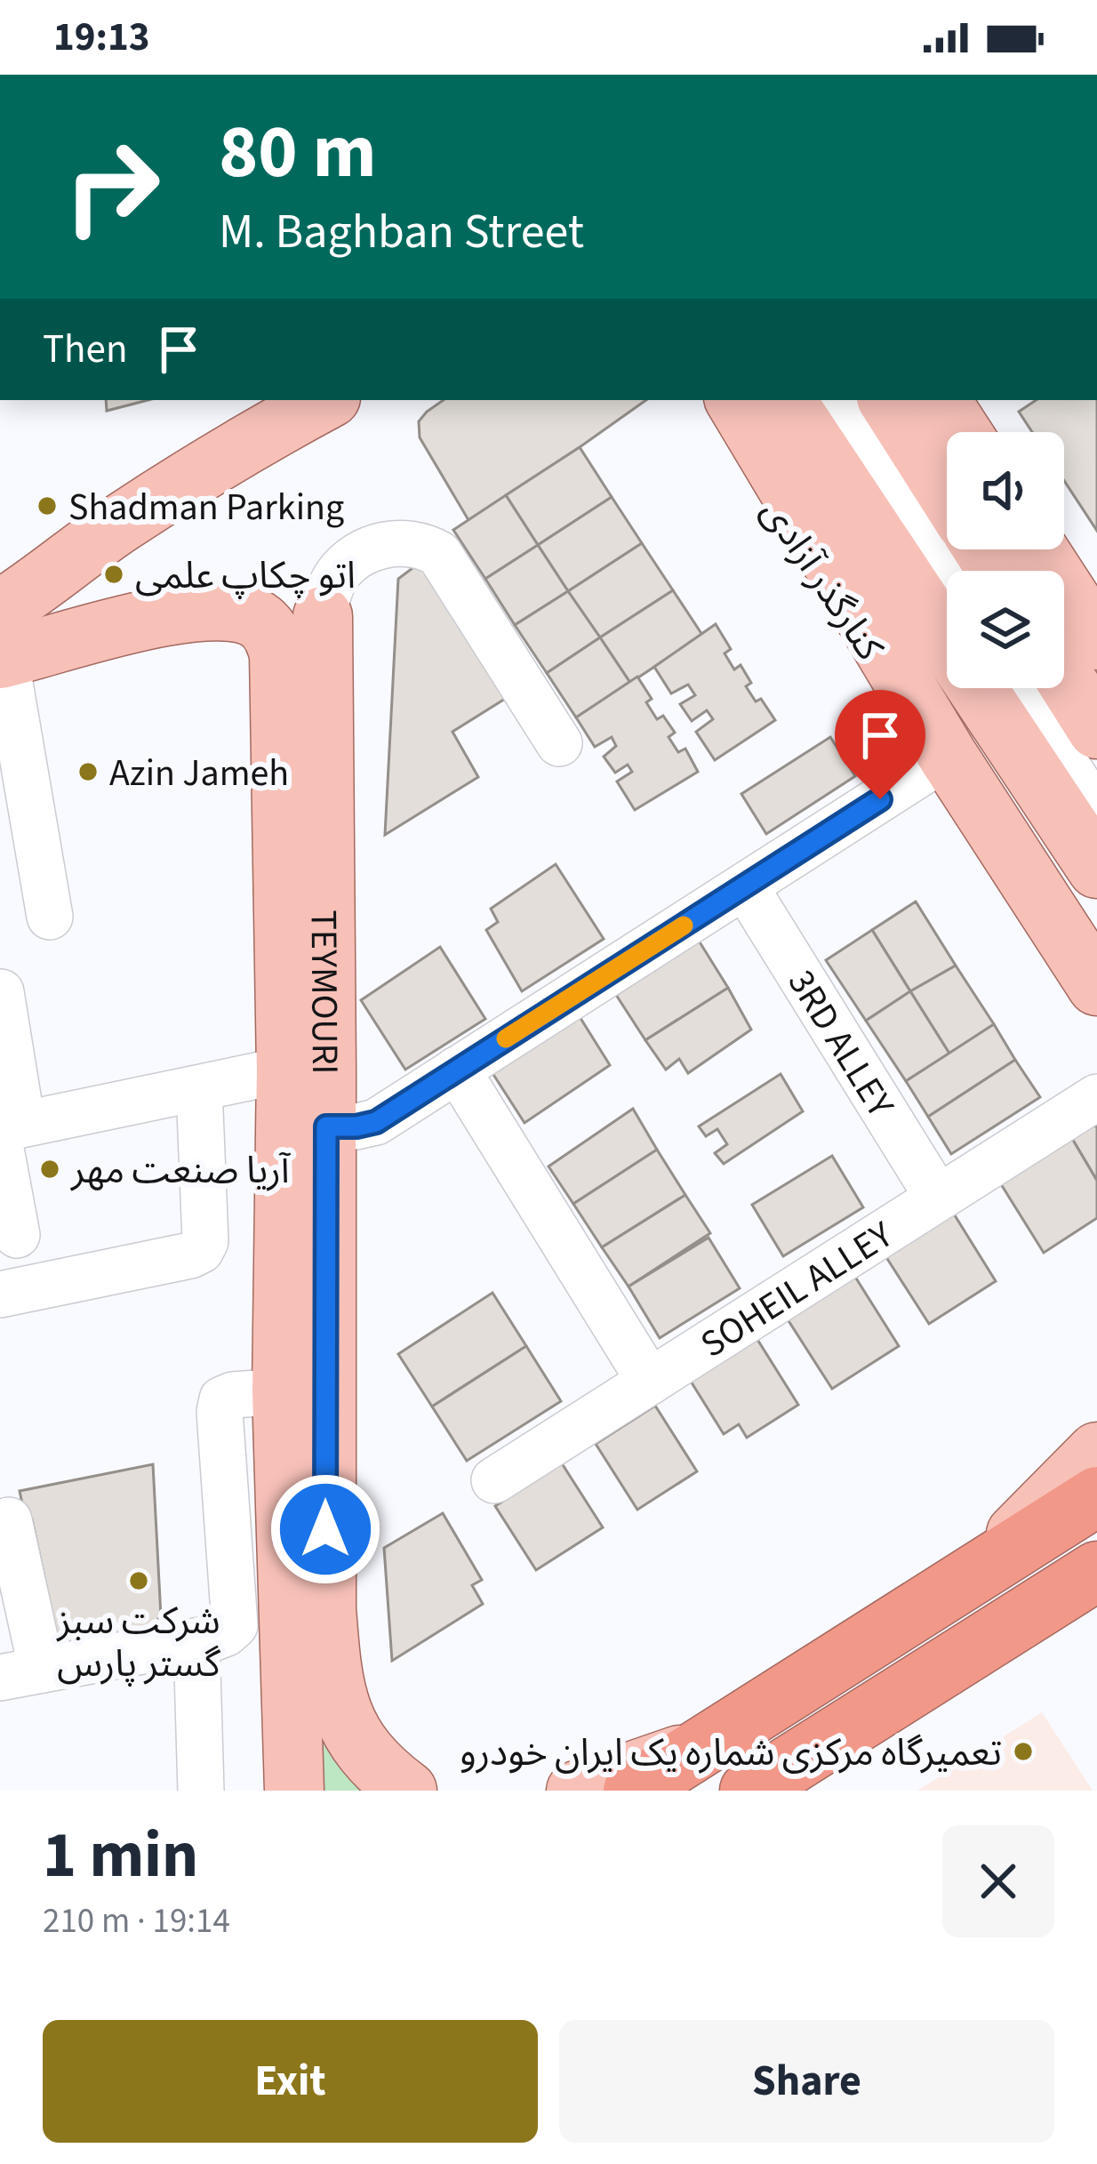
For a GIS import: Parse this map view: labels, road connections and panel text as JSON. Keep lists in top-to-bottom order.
{
  "streets": {
    "main road": ["کنارگذر آزادی", "TEYMOURI"],
    "street": ["3RD ALLEY", "SOHEIL ALLEY"]
  },
  "crossings": [
    ["3RD ALLEY", "SOHEIL ALLEY"]
  ],
  "places": [
    "Shadman Parking",
    "اتو چکاپ علمی",
    "Azin Jameh",
    "آریا صنعت مهر",
    "شرکت سبز گستر پارس",
    "تعمیرگاه مرکزی شماره یک ایران خودرو"
  ],
  "page": {
    "status": "19:13",
    "turn": ["80 m", "M. Baghban Street"],
    "then": "Then",
    "heading": ["1 min", "210 m · 19:14"],
    "buttons": ["Exit", "Share"]
  }
}
